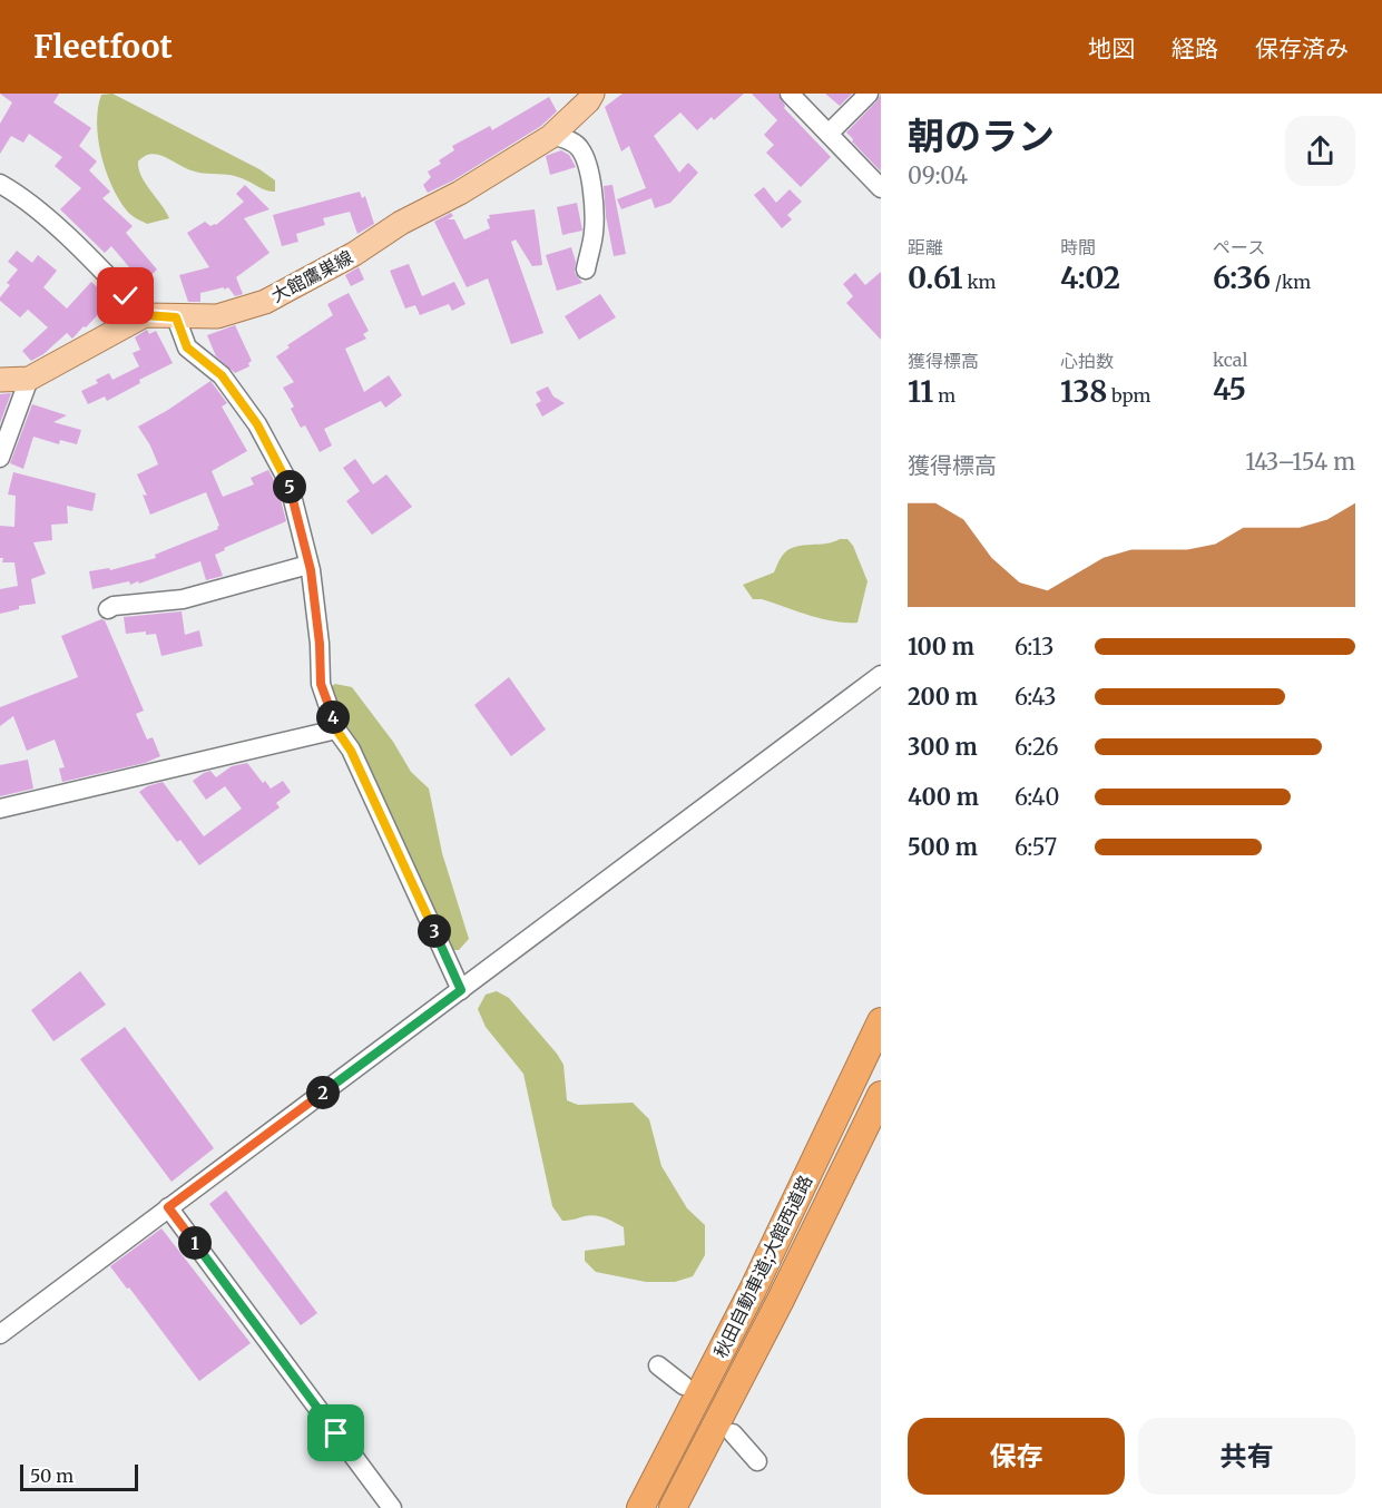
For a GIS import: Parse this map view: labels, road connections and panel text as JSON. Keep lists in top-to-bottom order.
{
  "streets": {
    "highway": ["秋田自動車道;大館西道路"],
    "main road": ["大館鷹巣線"]
  },
  "scale_bar": "50 m",
  "page": {
    "header": "Fleetfoot",
    "nav": ["地図", "経路", "保存済み"],
    "heading": ["朝のラン", "09:04"],
    "stats": [
      ["距離", "0.61 km"],
      ["時間", "4:02"],
      ["ペース", "6:36 /km"],
      ["獲得標高", "11 m"],
      ["心拍数", "138 bpm"],
      ["kcal", "45"]
    ],
    "chart": ["獲得標高", "143–154 m"],
    "pins": [
      "5",
      "4",
      "3",
      "2",
      "1"
    ],
    "list": [
      {
        "name": "100 m",
        "note": "6:13"
      },
      {
        "name": "200 m",
        "note": "6:43"
      },
      {
        "name": "300 m",
        "note": "6:26"
      },
      {
        "name": "400 m",
        "note": "6:40"
      },
      {
        "name": "500 m",
        "note": "6:57"
      }
    ],
    "buttons": ["保存", "共有"],
    "scale": "50 m"
  }
}
